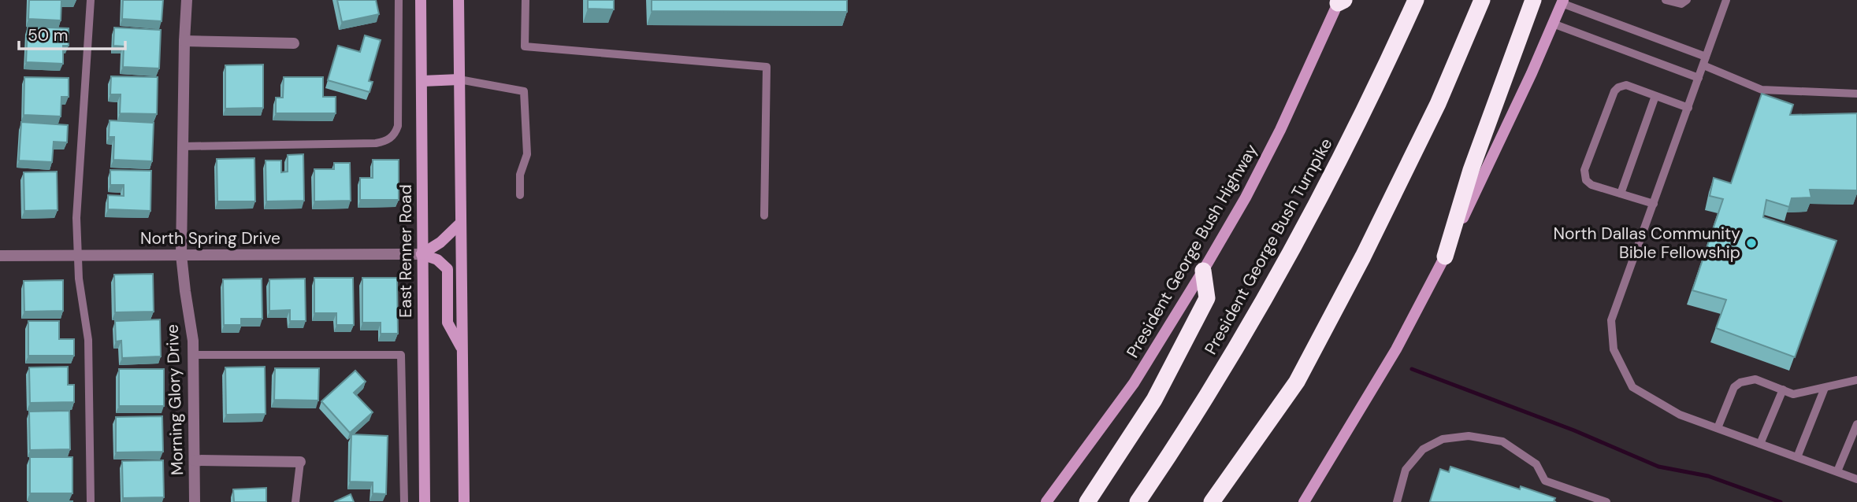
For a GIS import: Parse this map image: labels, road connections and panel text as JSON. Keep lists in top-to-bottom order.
{
  "streets": {
    "highway": ["President George Bush Turnpike"],
    "main road": ["East Renner Road", "President George Bush Highway"],
    "street": ["North Spring Drive", "Morning Glory Drive"]
  },
  "crossings": [
    ["North Spring Drive", "East Renner Road"],
    ["North Spring Drive", "Morning Glory Drive"]
  ],
  "places": ["North Dallas Community Bible Fellowship"],
  "scale_bar": "50 m"
}
